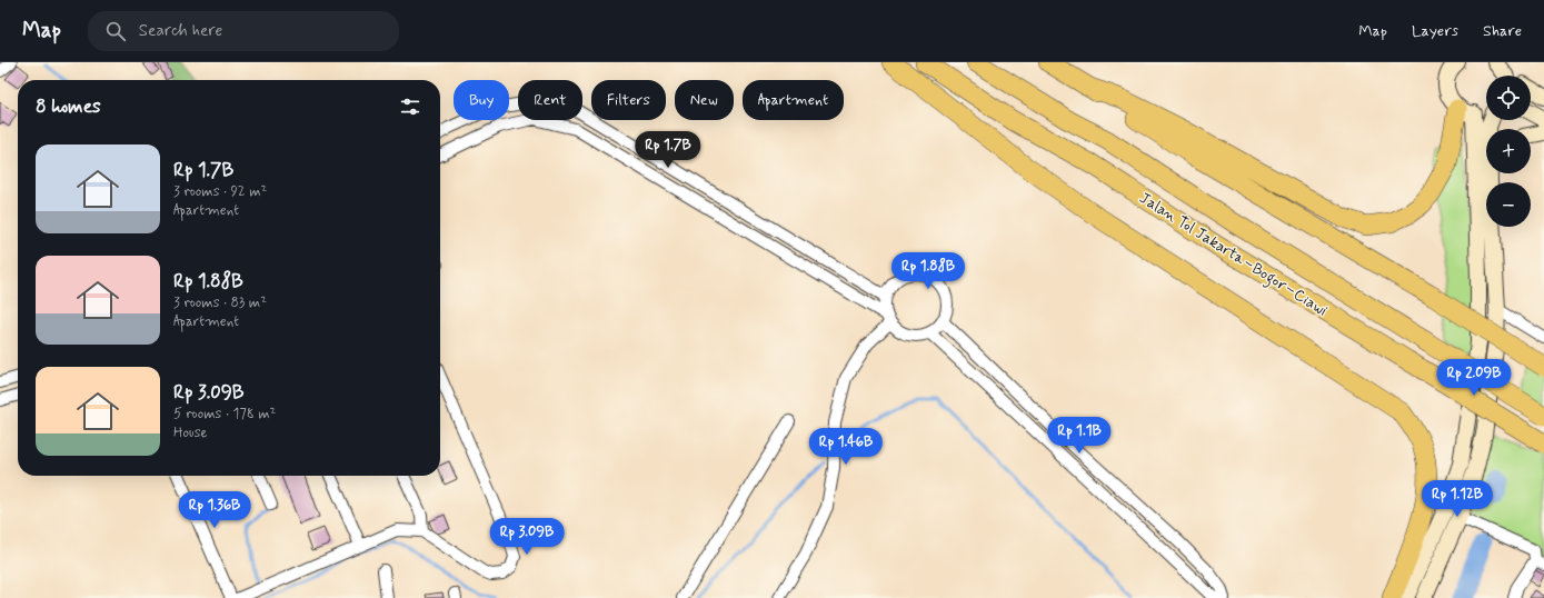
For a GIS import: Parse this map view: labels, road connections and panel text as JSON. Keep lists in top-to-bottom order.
{
  "streets": {
    "highway": ["Jalan Tol Jakarta–Bogor–Ciawi"]
  },
  "page": {
    "header": "Map",
    "search": "Search here",
    "nav": ["Map", "Layers", "Share"],
    "map_buttons": ["+", "−"],
    "chip": [
      "Buy",
      "Rent",
      "Filters",
      "New",
      "Apartment"
    ],
    "heading": "8 homes",
    "price": [
      "Rp 1.7B",
      "Rp 1.88B",
      "Rp 2.09B",
      "Rp 1.1B",
      "Rp 1.46B",
      "Rp 1.12B",
      "Rp 1.36B",
      "Rp 3.09B"
    ],
    "list": [
      {
        "name": "Rp 1.7B",
        "note": "3 rooms · 92 m² · Apartment"
      },
      {
        "name": "Rp 1.88B",
        "note": "3 rooms · 83 m² · Apartment"
      },
      {
        "name": "Rp 3.09B",
        "note": "5 rooms · 178 m² · House"
      }
    ]
  }
}
